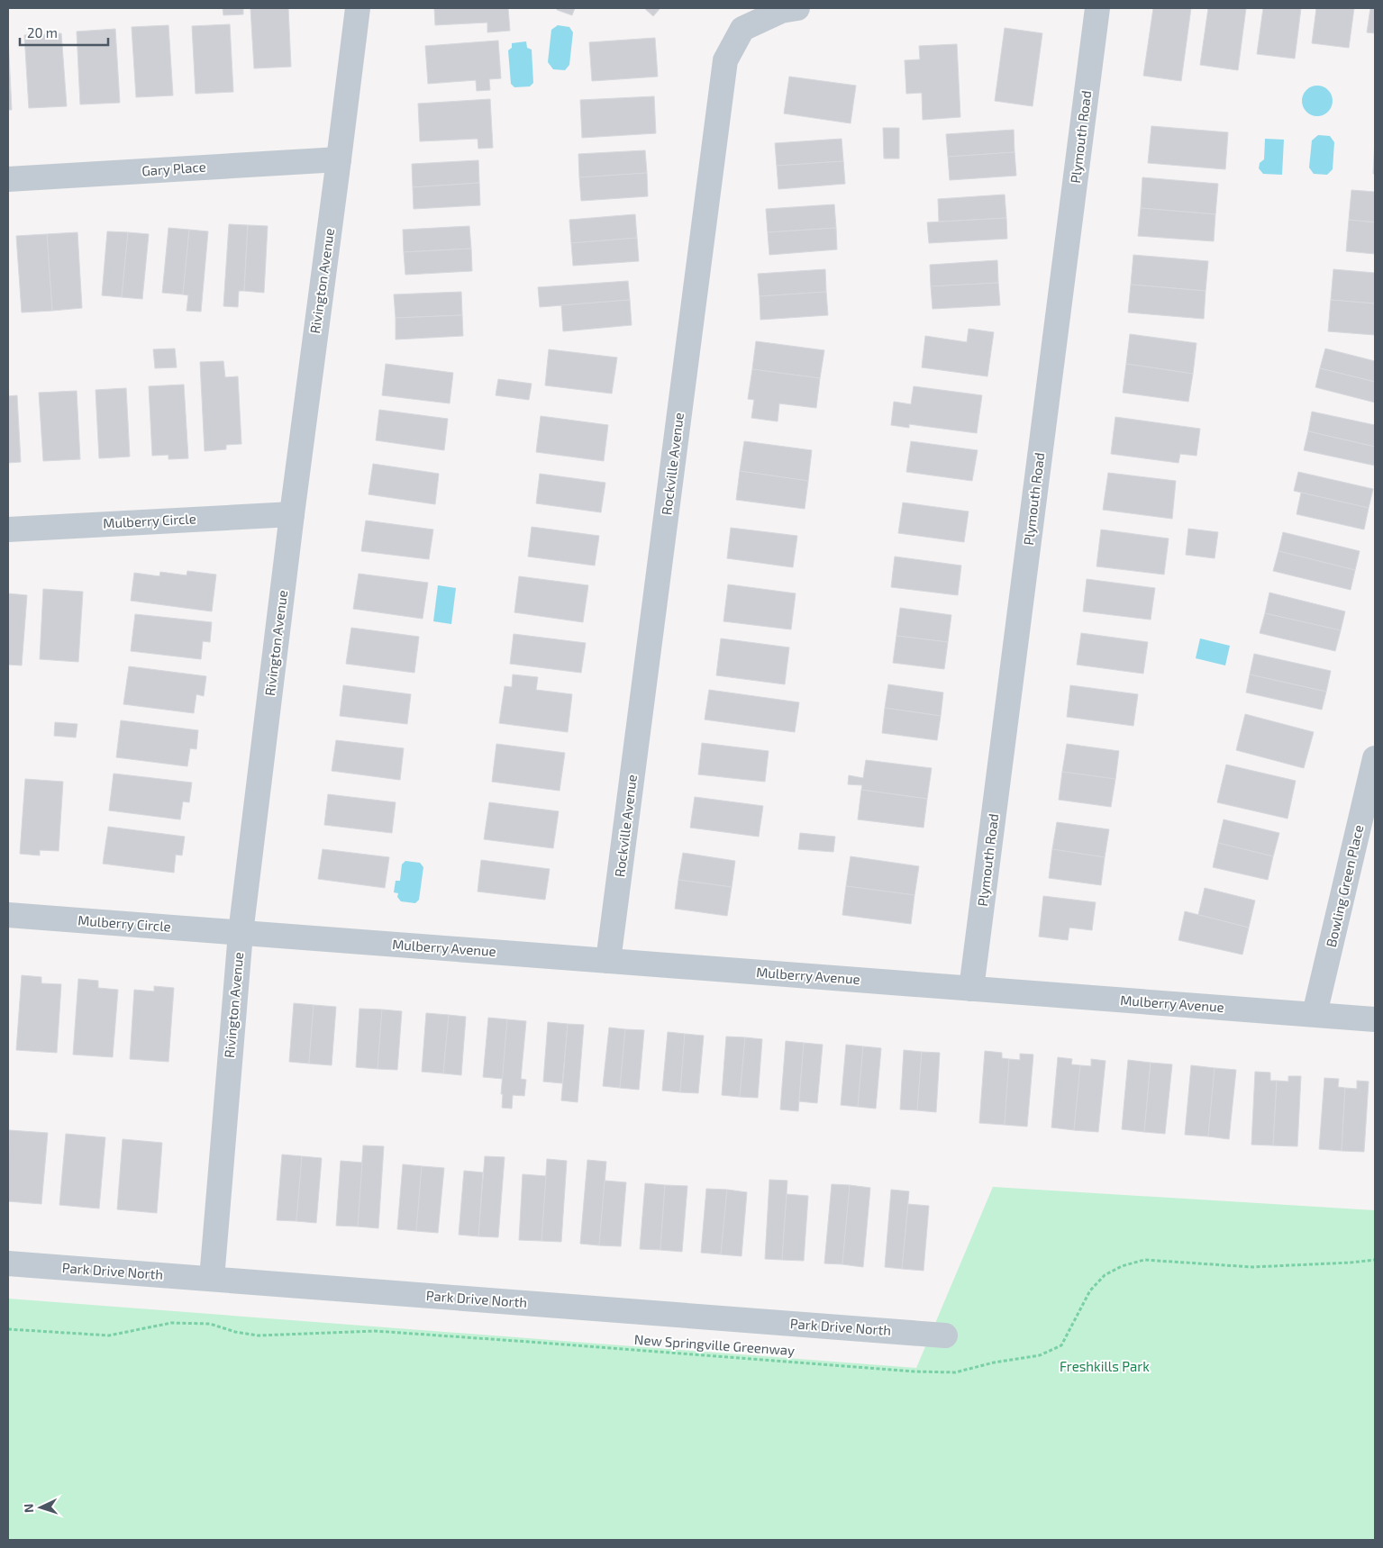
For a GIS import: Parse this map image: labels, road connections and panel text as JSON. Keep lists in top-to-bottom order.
{
  "streets": {
    "street": [
      "Plymouth Road",
      "Gary Place",
      "Rivington Avenue",
      "Rockville Avenue",
      "Mulberry Circle",
      "Bowling Green Place",
      "Mulberry Avenue",
      "Park Drive North"
    ],
    "path": ["New Springville Greenway"]
  },
  "crossings": [
    ["Plymouth Road", "Mulberry Avenue"],
    ["Gary Place", "Rivington Avenue"],
    ["Rivington Avenue", "Mulberry Circle"],
    ["Rivington Avenue", "Mulberry Avenue"],
    ["Rivington Avenue", "Park Drive North"],
    ["Rockville Avenue", "Mulberry Avenue"],
    ["Mulberry Circle", "Mulberry Avenue"],
    ["Bowling Green Place", "Mulberry Avenue"]
  ],
  "parks": ["Freshkills Park"],
  "scale_bar": "20 m",
  "north": "left"
}
